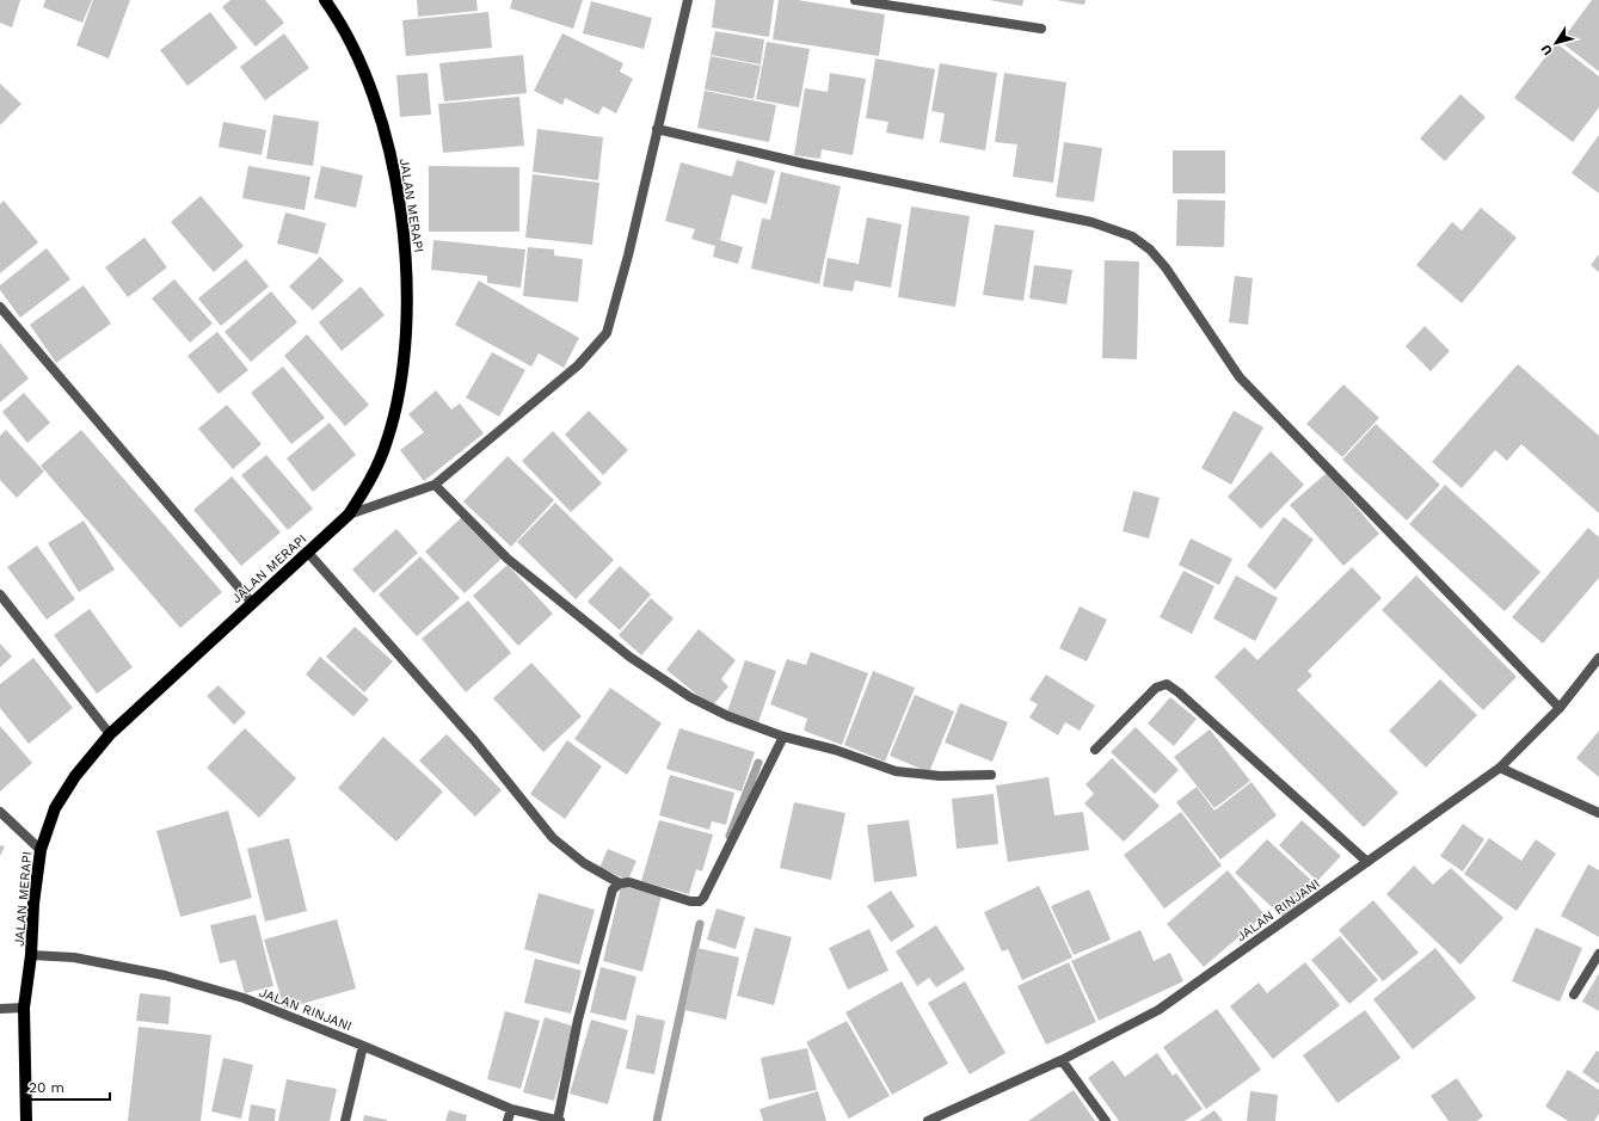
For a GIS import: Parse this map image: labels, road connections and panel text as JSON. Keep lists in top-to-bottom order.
{
  "streets": {
    "main road": ["JALAN MERAPI"],
    "street": ["JALAN RINJANI"]
  },
  "crossings": [
    ["JALAN MERAPI", "JALAN RINJANI"]
  ],
  "scale_bar": "20 m",
  "north": "bottom left"
}
